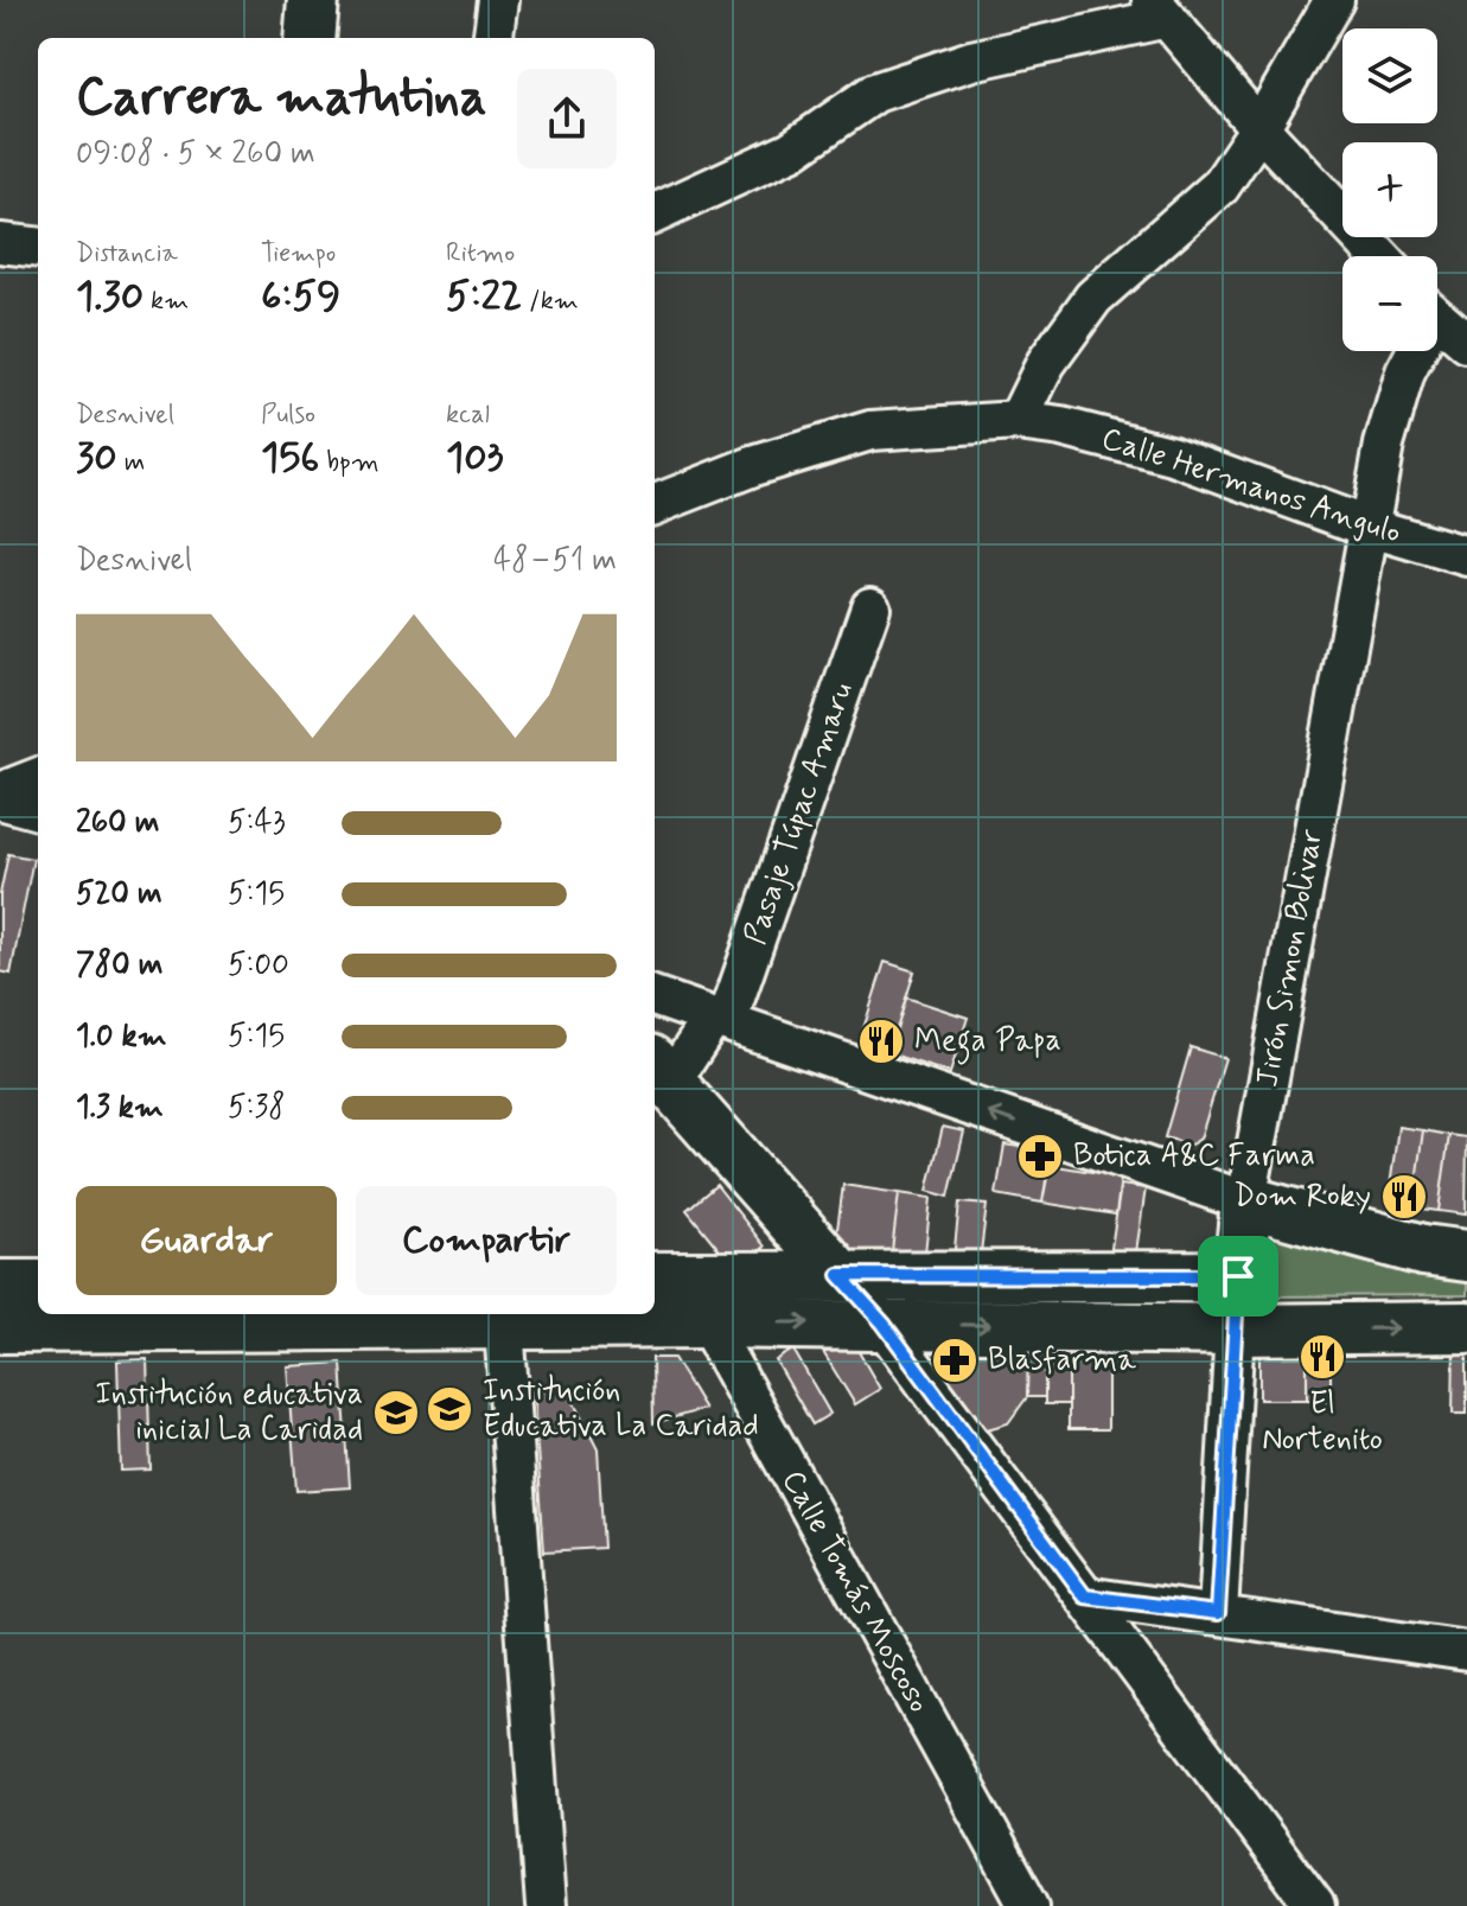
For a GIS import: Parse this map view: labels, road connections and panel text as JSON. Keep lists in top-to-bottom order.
{
  "streets": {
    "main road": ["Jirón Simon Bolivar"],
    "street": ["Calle Hermanos Angulo", "Pasaje Túpac Amaru", "Calle Tomás Moscoso"]
  },
  "crossings": [
    ["Calle Hermanos Angulo", "Jirón Simon Bolivar"]
  ],
  "places": {
    "restaurant": ["Mega Papa", "Dom Roky", "El Nortenito"],
    "pharmacy": ["Botica A&C Farma", "Blasfarma"],
    "school or university": ["Institución Educativa La Caridad", "Institución educativa inicial La Caridad"]
  },
  "page": {
    "map_buttons": ["+", "−"],
    "heading": ["Carrera matutina", "09:08 · 5 × 260 m"],
    "stats": [
      ["Distancia", "1.30 km"],
      ["Tiempo", "6:59"],
      ["Ritmo", "5:22 /km"],
      ["Desnivel", "30 m"],
      ["Pulso", "156 bpm"],
      ["kcal", "103"]
    ],
    "chart": ["Desnivel", "48–51 m"],
    "list": [
      {
        "name": "260 m",
        "note": "5:43"
      },
      {
        "name": "520 m",
        "note": "5:15"
      },
      {
        "name": "780 m",
        "note": "5:00"
      },
      {
        "name": "1.0 km",
        "note": "5:15"
      },
      {
        "name": "1.3 km",
        "note": "5:38"
      }
    ],
    "buttons": ["Guardar", "Compartir"]
  }
}
